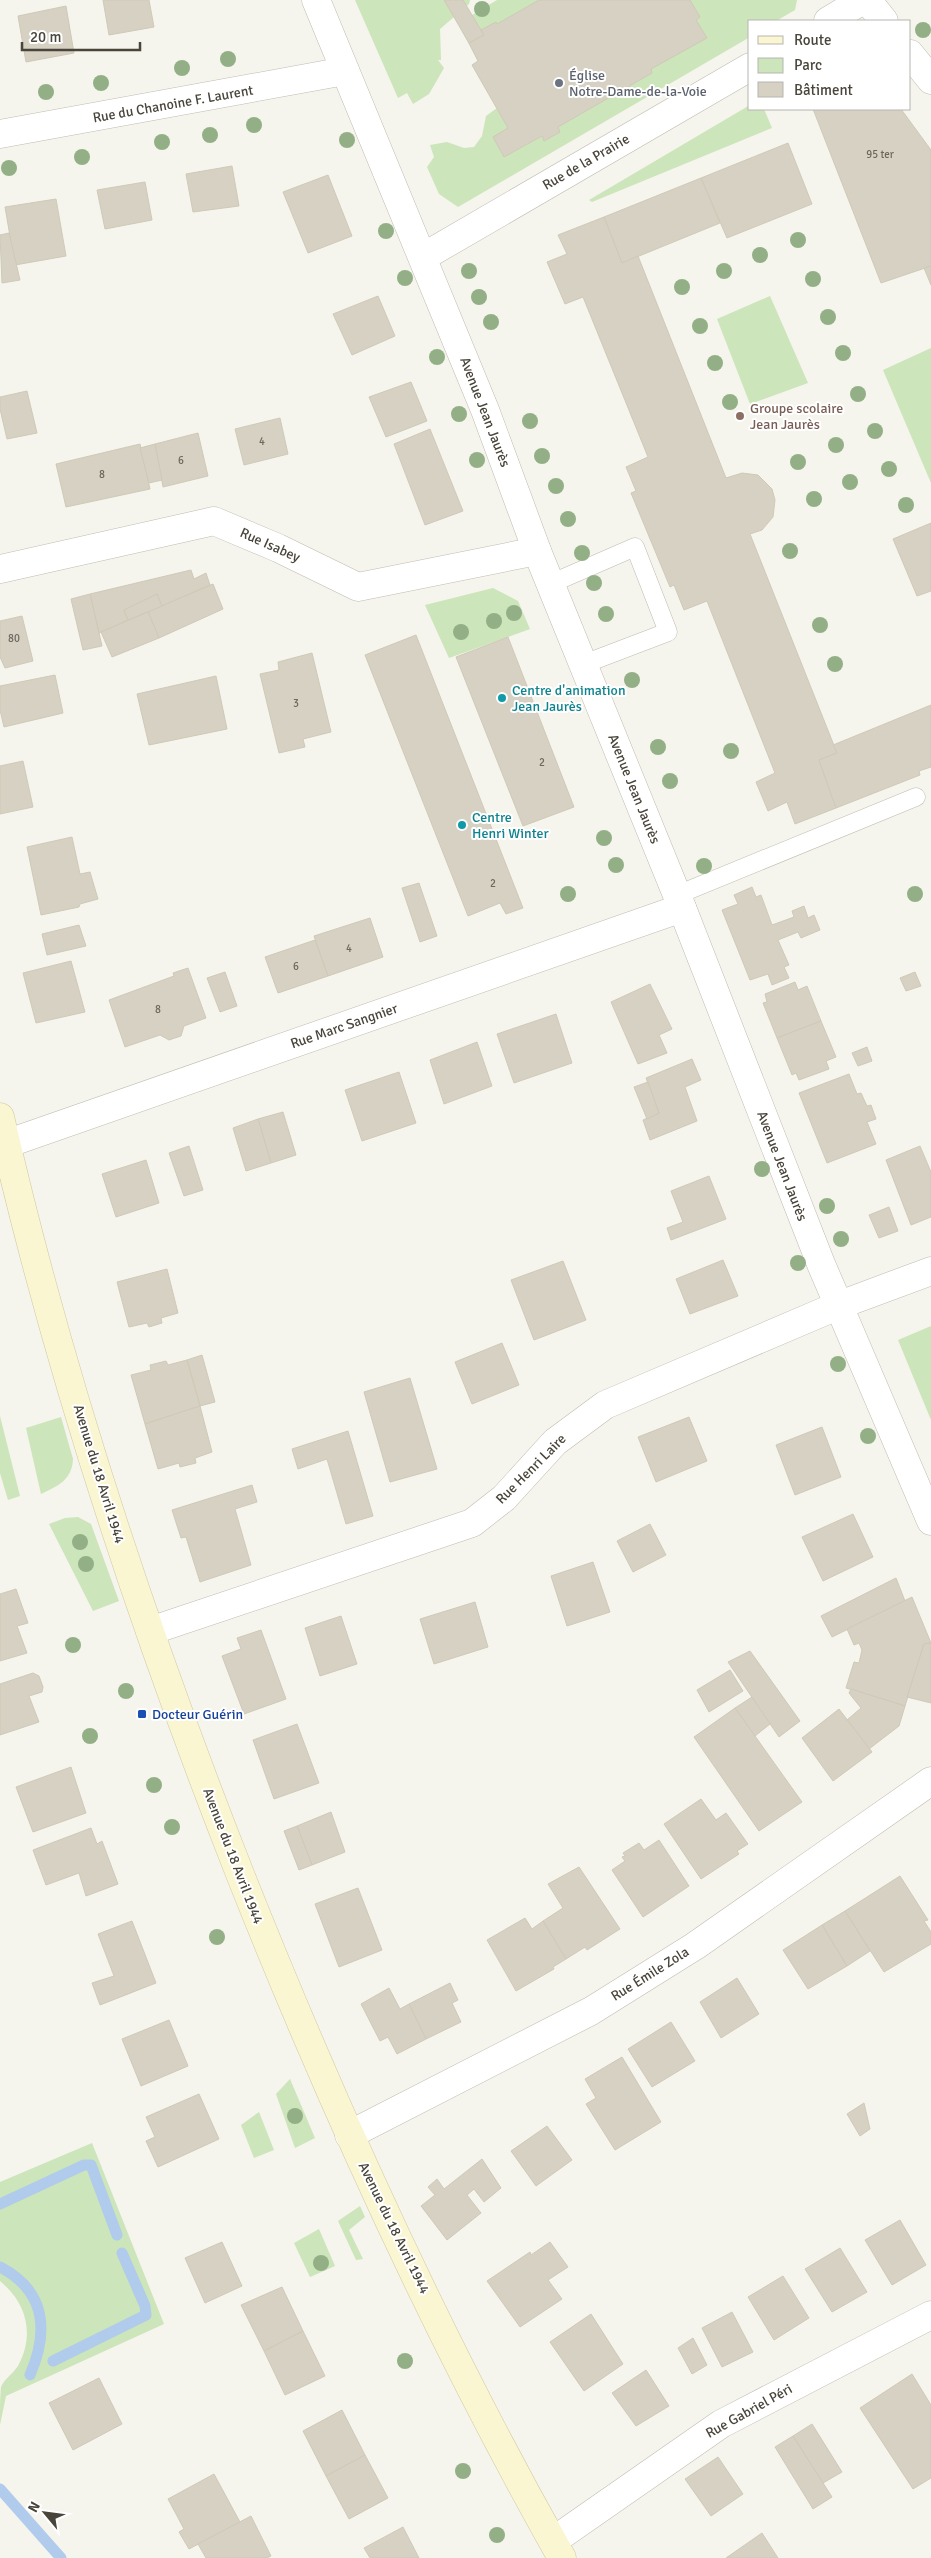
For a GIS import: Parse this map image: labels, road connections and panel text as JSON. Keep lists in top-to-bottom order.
{
  "streets": {
    "street": [
      "Rue du Chanoine F. Laurent",
      "Rue de la Prairie",
      "Avenue Jean Jaurès",
      "Rue Isabey",
      "Rue Marc Sangnier",
      "Rue Henri Laire",
      "Avenue du 18 Avril 1944",
      "Rue Émile Zola",
      "Rue Gabriel Péri"
    ]
  },
  "crossings": [
    ["Rue du Chanoine F. Laurent", "Avenue Jean Jaurès"],
    ["Rue de la Prairie", "Avenue Jean Jaurès"],
    ["Avenue Jean Jaurès", "Rue Isabey"],
    ["Avenue Jean Jaurès", "Rue Marc Sangnier"],
    ["Avenue Jean Jaurès", "Rue Henri Laire"],
    ["Rue Marc Sangnier", "Avenue du 18 Avril 1944"],
    ["Rue Henri Laire", "Avenue du 18 Avril 1944"],
    ["Avenue du 18 Avril 1944", "Rue Émile Zola"],
    ["Avenue du 18 Avril 1944", "Rue Gabriel Péri"]
  ],
  "places": {
    "other": [
      "Église Notre-Dame-de-la-Voie",
      "Groupe scolaire Jean Jaurès",
      "Centre d'animation Jean Jaurès",
      "Centre Henri Winter"
    ],
    "transit": ["Docteur Guérin"]
  },
  "house_numbers": [
    "95 ter",
    "4",
    "6",
    "8",
    "80",
    "3",
    "2",
    "2",
    "4",
    "6",
    "8"
  ],
  "legend": ["Route", "Parc", "Bâtiment"],
  "scale_bar": "20 m",
  "north": "top left"
}
